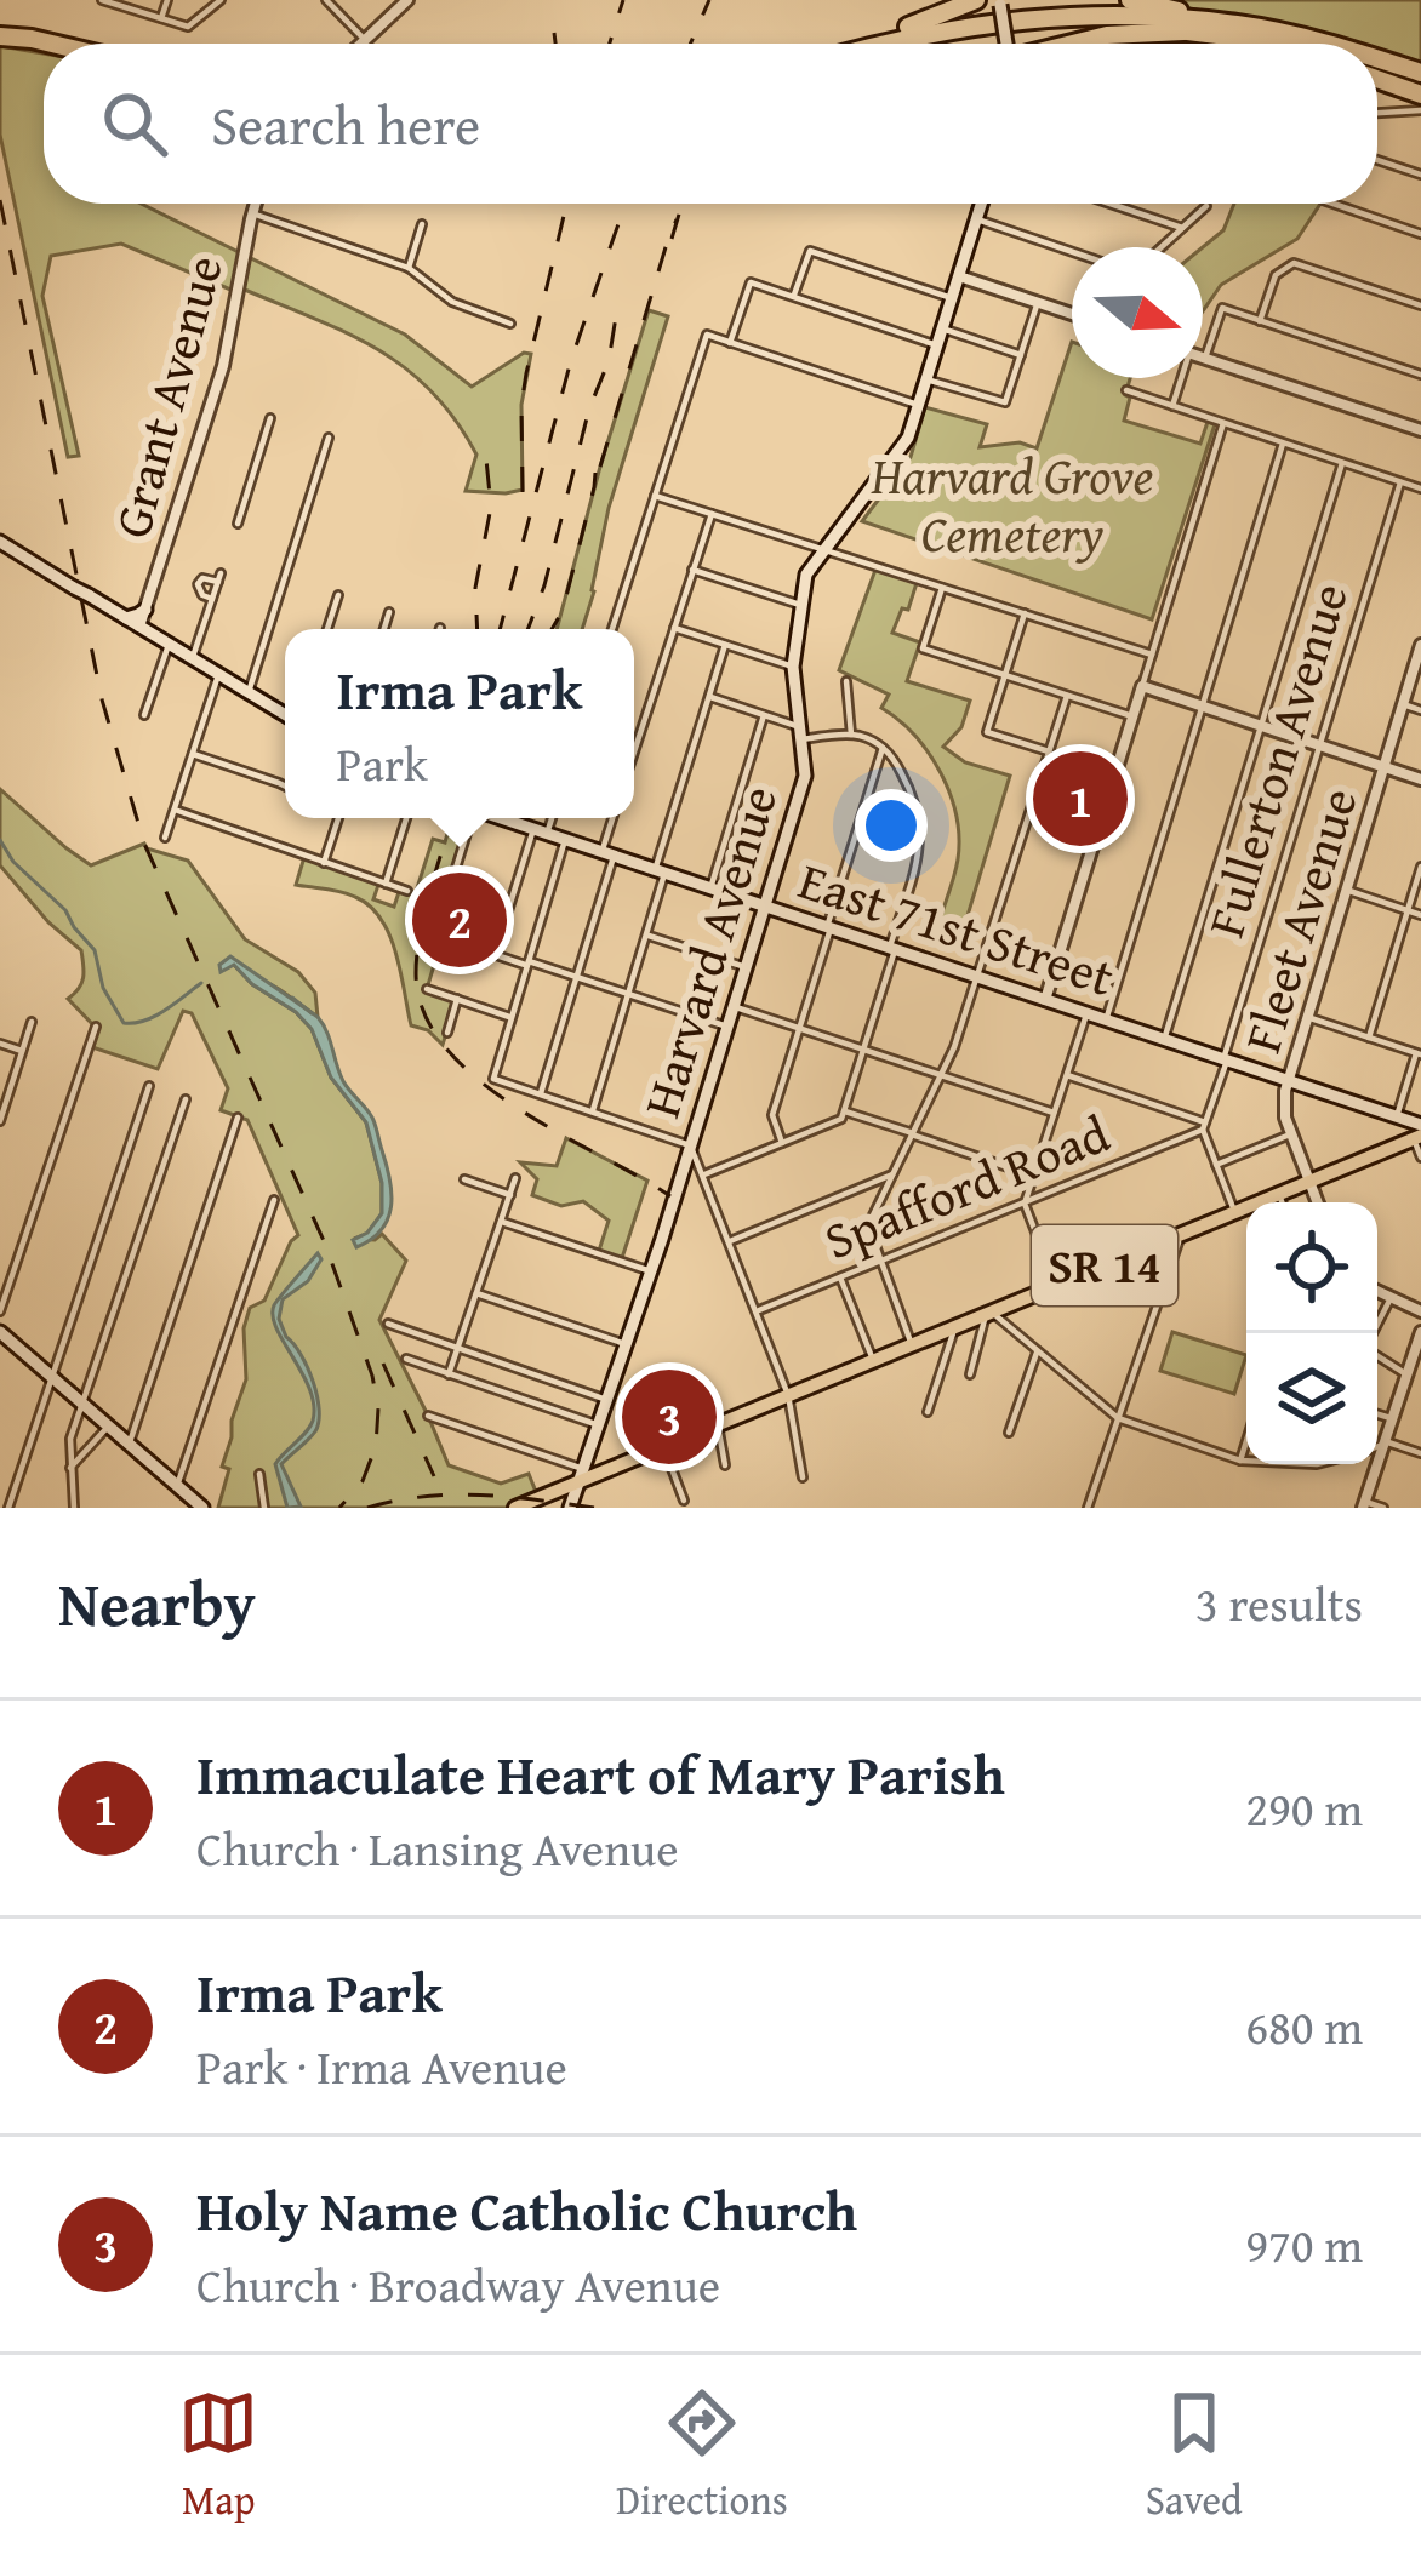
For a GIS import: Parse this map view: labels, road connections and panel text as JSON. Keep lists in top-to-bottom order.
{
  "streets": {
    "main road": ["East 71st Street", "Harvard Avenue", "SR 14"],
    "street": [
      "Grant Avenue",
      "Fullerton Avenue",
      "Fleet Avenue",
      "Spafford Road"
    ]
  },
  "crossings": [
    ["Fullerton Avenue", "East 71st Street"],
    ["Fullerton Avenue", "Spafford Road"],
    ["Fleet Avenue", "East 71st Street"],
    ["Fleet Avenue", "SR 14"],
    ["East 71st Street", "Harvard Avenue"],
    ["East 71st Street", "SR 14"],
    ["Harvard Avenue", "SR 14"]
  ],
  "parks": ["Harvard Grove Cemetery"],
  "north": "right",
  "page": {
    "search": "Search here",
    "popup": ["Irma Park", "Park"],
    "pins": ["1", "2", "3"],
    "heading": ["Nearby", "3 results"],
    "list": [
      {
        "mark": "1",
        "name": "Immaculate Heart of Mary Parish",
        "note": "Church · Lansing Avenue",
        "value": "290 m"
      },
      {
        "mark": "2",
        "name": "Irma Park",
        "note": "Park · Irma Avenue",
        "value": "680 m"
      },
      {
        "mark": "3",
        "name": "Holy Name Catholic Church",
        "note": "Church · Broadway Avenue",
        "value": "970 m"
      }
    ],
    "nav": ["Map", "Directions", "Saved"]
  }
}
